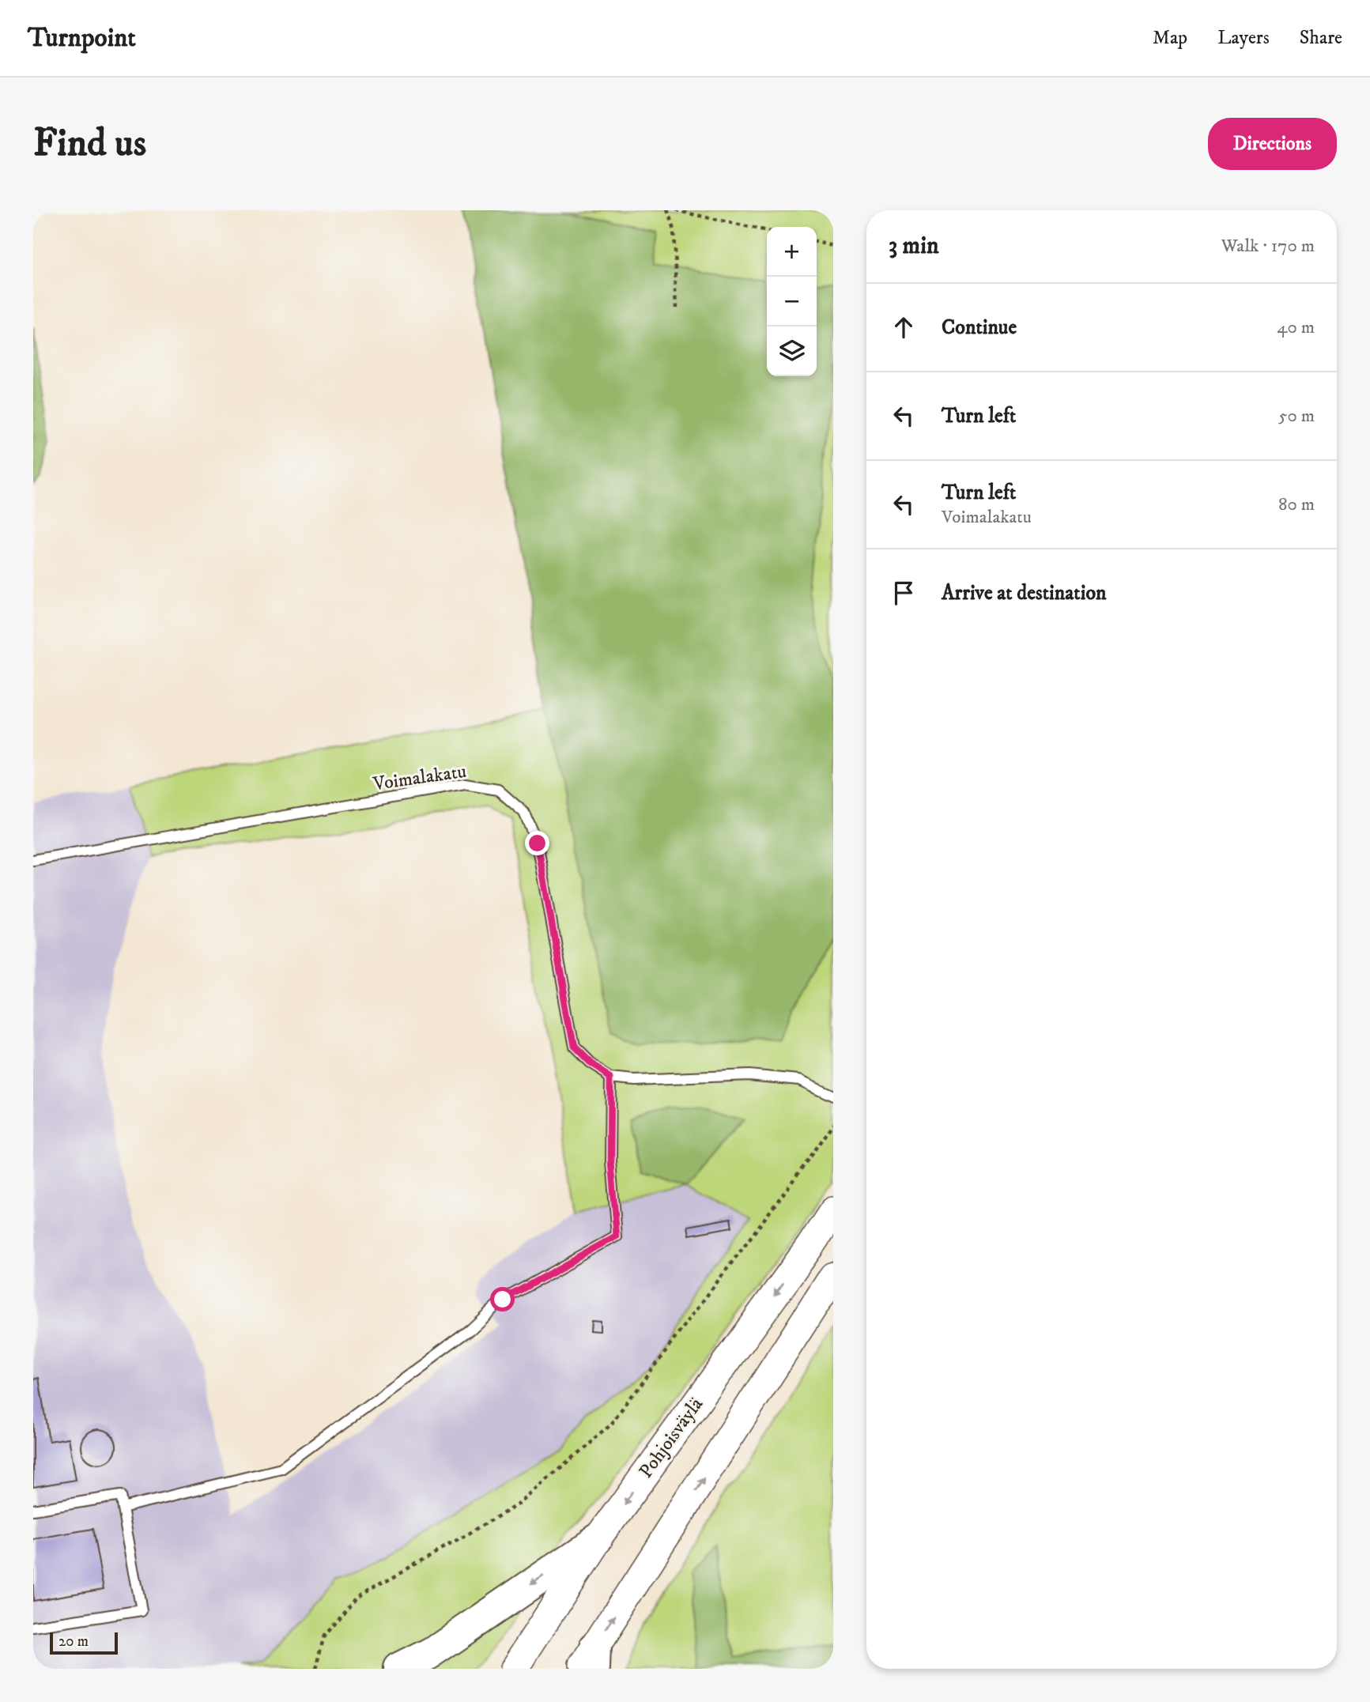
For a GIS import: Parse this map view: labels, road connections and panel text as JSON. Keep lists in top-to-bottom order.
{
  "streets": {
    "main road": ["Pohjoisväylä"],
    "lane": ["Voimalakatu"]
  },
  "scale_bar": "20 m",
  "page": {
    "header": "Turnpoint",
    "nav": ["Map", "Layers", "Share"],
    "buttons": "Directions",
    "title": "Find us",
    "heading": ["3 min", "Walk · 170 m"],
    "map_buttons": ["+", "−"],
    "list": [
      ["Continue", "40 m"],
      ["Turn left", "50 m"],
      ["Turn left", "Voimalakatu", "80 m"],
      "Arrive at destination"
    ],
    "scale": "20 m"
  }
}
